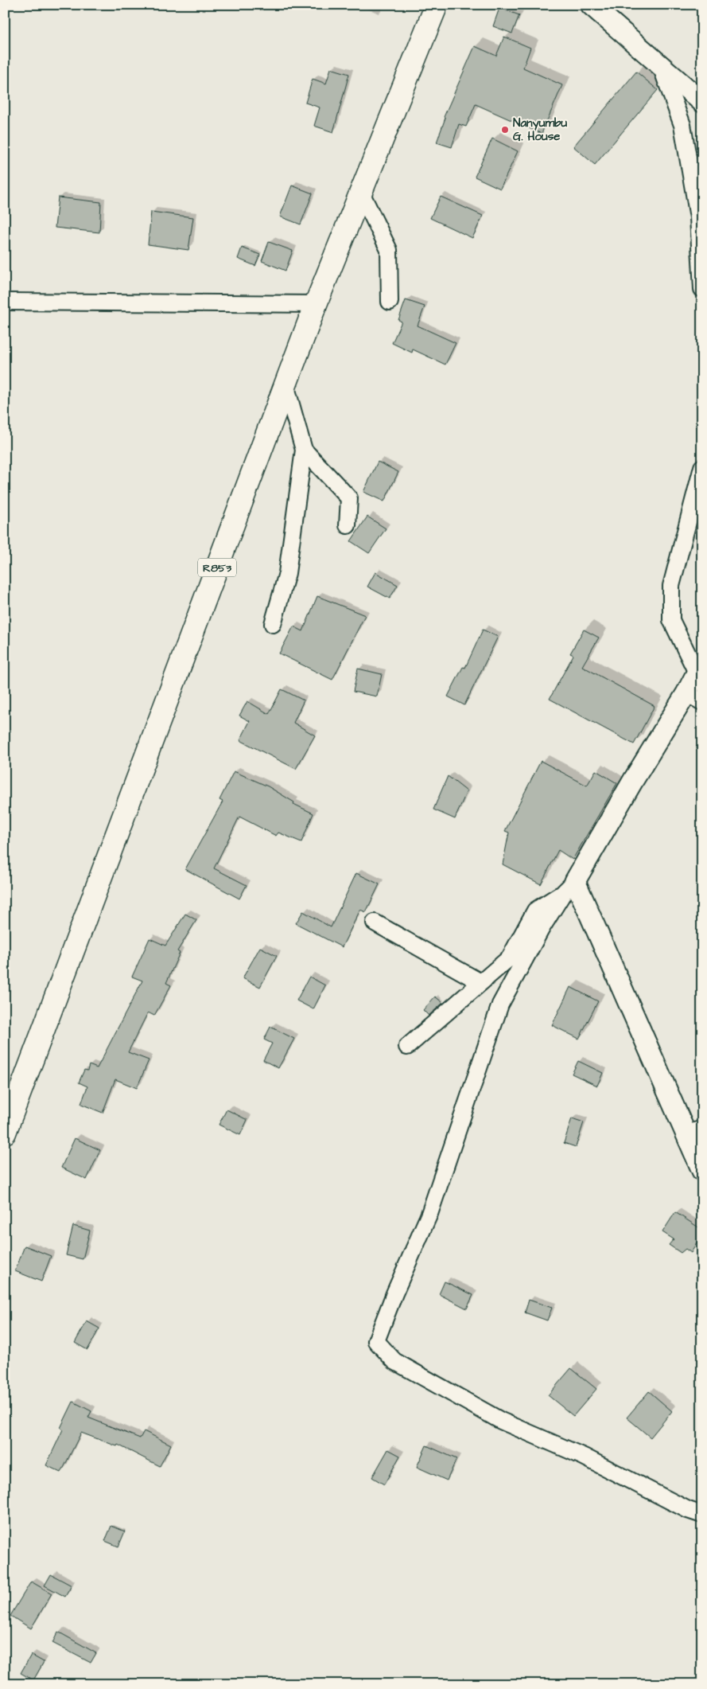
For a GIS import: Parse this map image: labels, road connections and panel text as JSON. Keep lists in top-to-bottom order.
{
  "streets": {
    "main road": ["R853"]
  },
  "places": ["Nanyumbu G. House"]
}
